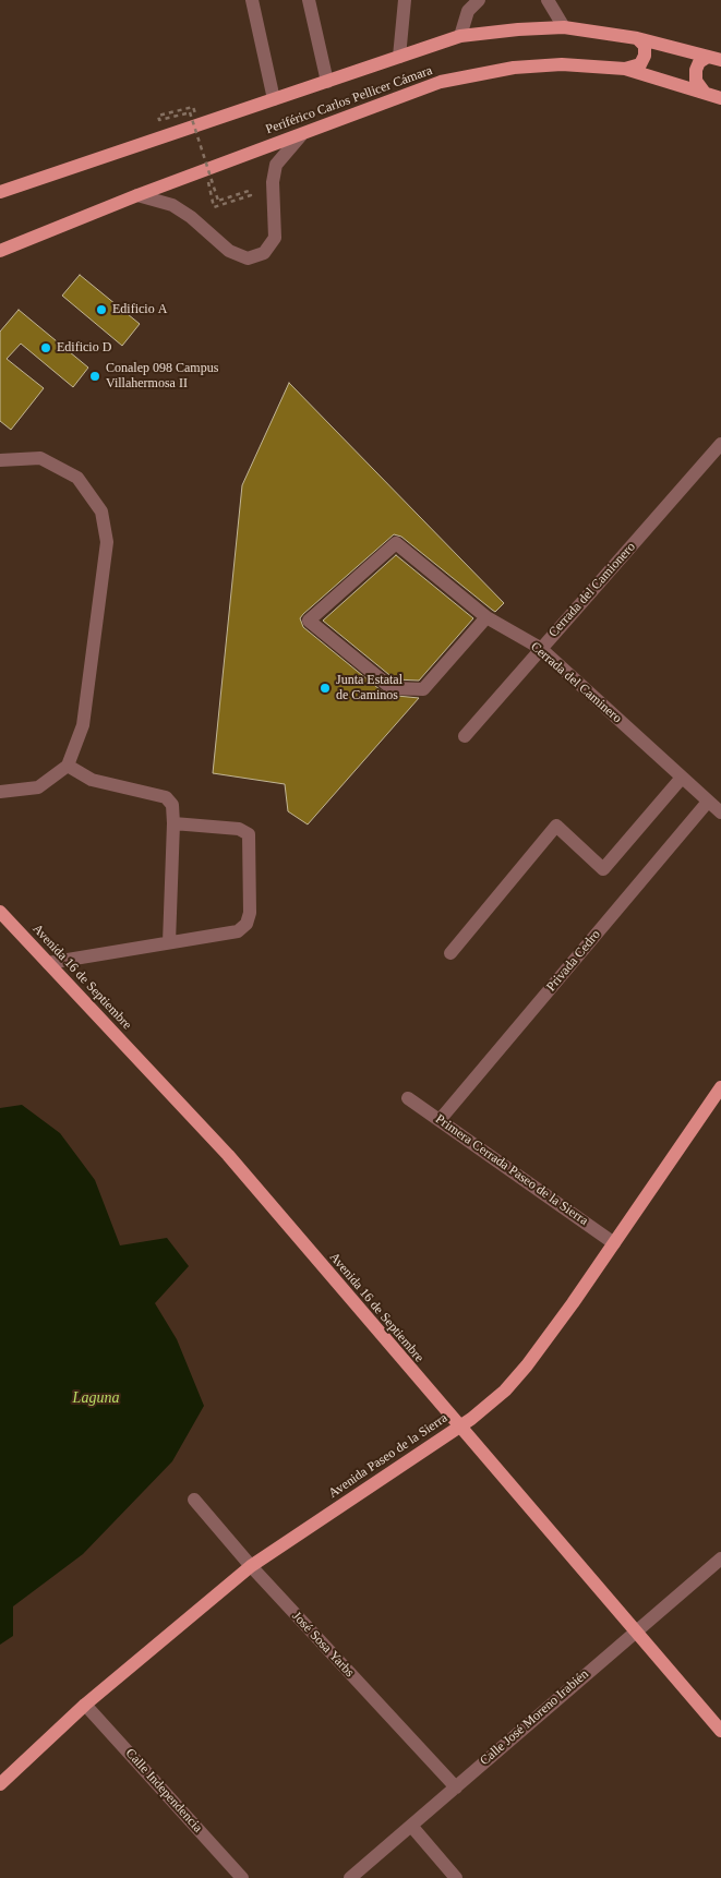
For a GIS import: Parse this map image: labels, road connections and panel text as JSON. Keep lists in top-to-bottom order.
{
  "streets": {
    "main road": ["Periférico Carlos Pellicer Cámara", "Avenida 16 de Septiembre", "Avenida Paseo de la Sierra"],
    "street": [
      "Cerrada del Camionero",
      "Cerrada del Caminero",
      "Privada Cedro",
      "Primera Cerrada Paseo de la Sierra",
      "José Sosa Yarbs",
      "Calle José Moreno Irabién",
      "Calle Independencia"
    ]
  },
  "crossings": [
    ["Cerrada del Camionero", "Cerrada del Caminero"],
    ["Cerrada del Caminero", "Privada Cedro"],
    ["Privada Cedro", "Primera Cerrada Paseo de la Sierra"],
    ["Avenida 16 de Septiembre", "Avenida Paseo de la Sierra"],
    ["Avenida 16 de Septiembre", "Calle José Moreno Irabién"],
    ["Primera Cerrada Paseo de la Sierra", "Avenida Paseo de la Sierra"],
    ["Avenida Paseo de la Sierra", "José Sosa Yarbs"],
    ["Avenida Paseo de la Sierra", "Calle Independencia"],
    ["José Sosa Yarbs", "Calle José Moreno Irabién"]
  ],
  "water": ["Laguna"],
  "places": [
    "Edificio A",
    "Edificio D",
    "Conalep 098 Campus Villahermosa II",
    "Junta Estatal de Caminos"
  ]
}
